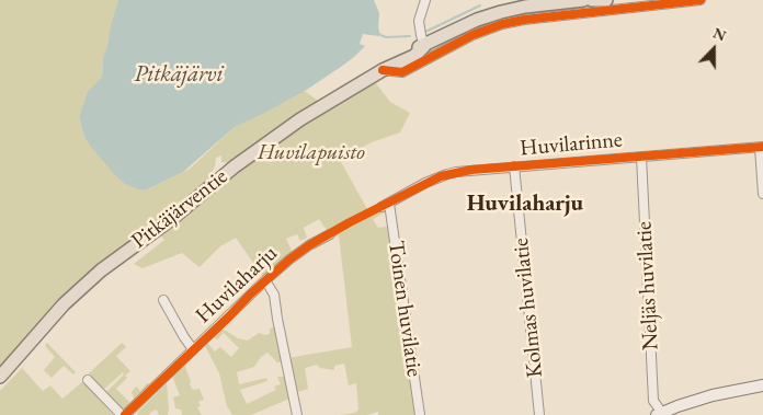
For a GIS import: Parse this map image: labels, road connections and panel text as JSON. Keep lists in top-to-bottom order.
{
  "streets": {
    "main road": ["Pitkäjärventie"],
    "street": [
      "Huvilarinne",
      "Huvilaharju",
      "Neljäs huvilatie",
      "Kolmas huvilatie",
      "Toinen huvilatie"
    ]
  },
  "crossings": [
    ["Huvilarinne", "Neljäs huvilatie"],
    ["Huvilarinne", "Kolmas huvilatie"],
    ["Huvilarinne", "Toinen huvilatie"]
  ],
  "districts": ["Huvilaharju"],
  "water": ["Pitkäjärvi"],
  "parks": ["Huvilapuisto"],
  "north": "top"
}
